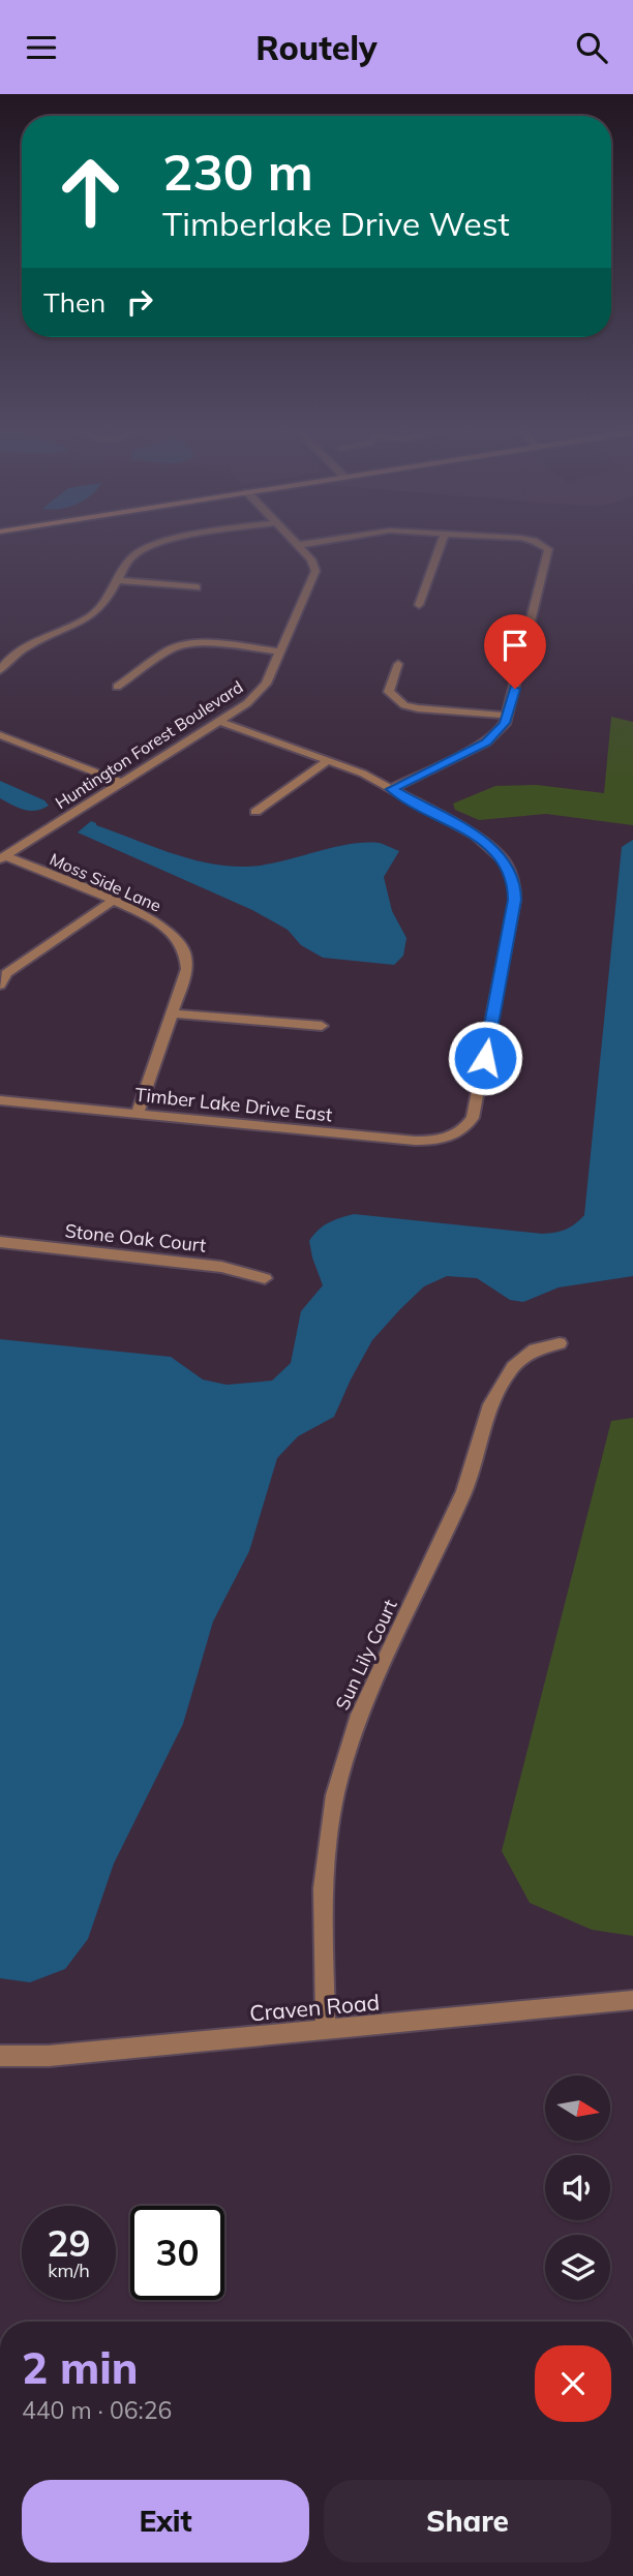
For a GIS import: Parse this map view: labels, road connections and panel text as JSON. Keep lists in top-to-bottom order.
{
  "streets": {
    "street": [
      "Huntington Forest Boulevard",
      "Moss Side Lane",
      "Timber Lake Drive East",
      "Stone Oak Court",
      "Sun Lily Court",
      "Craven Road"
    ]
  },
  "crossings": [
    ["Huntington Forest Boulevard", "Moss Side Lane"],
    ["Moss Side Lane", "Timber Lake Drive East"],
    ["Sun Lily Court", "Craven Road"]
  ],
  "north": "right",
  "page": {
    "header": "Routely",
    "turn": ["230 m", "Timberlake Drive West"],
    "then": "Then",
    "speed": "29 km/h",
    "limit": "30",
    "heading": ["2 min", "440 m · 06:26"],
    "buttons": ["Exit", "Share"]
  }
}
